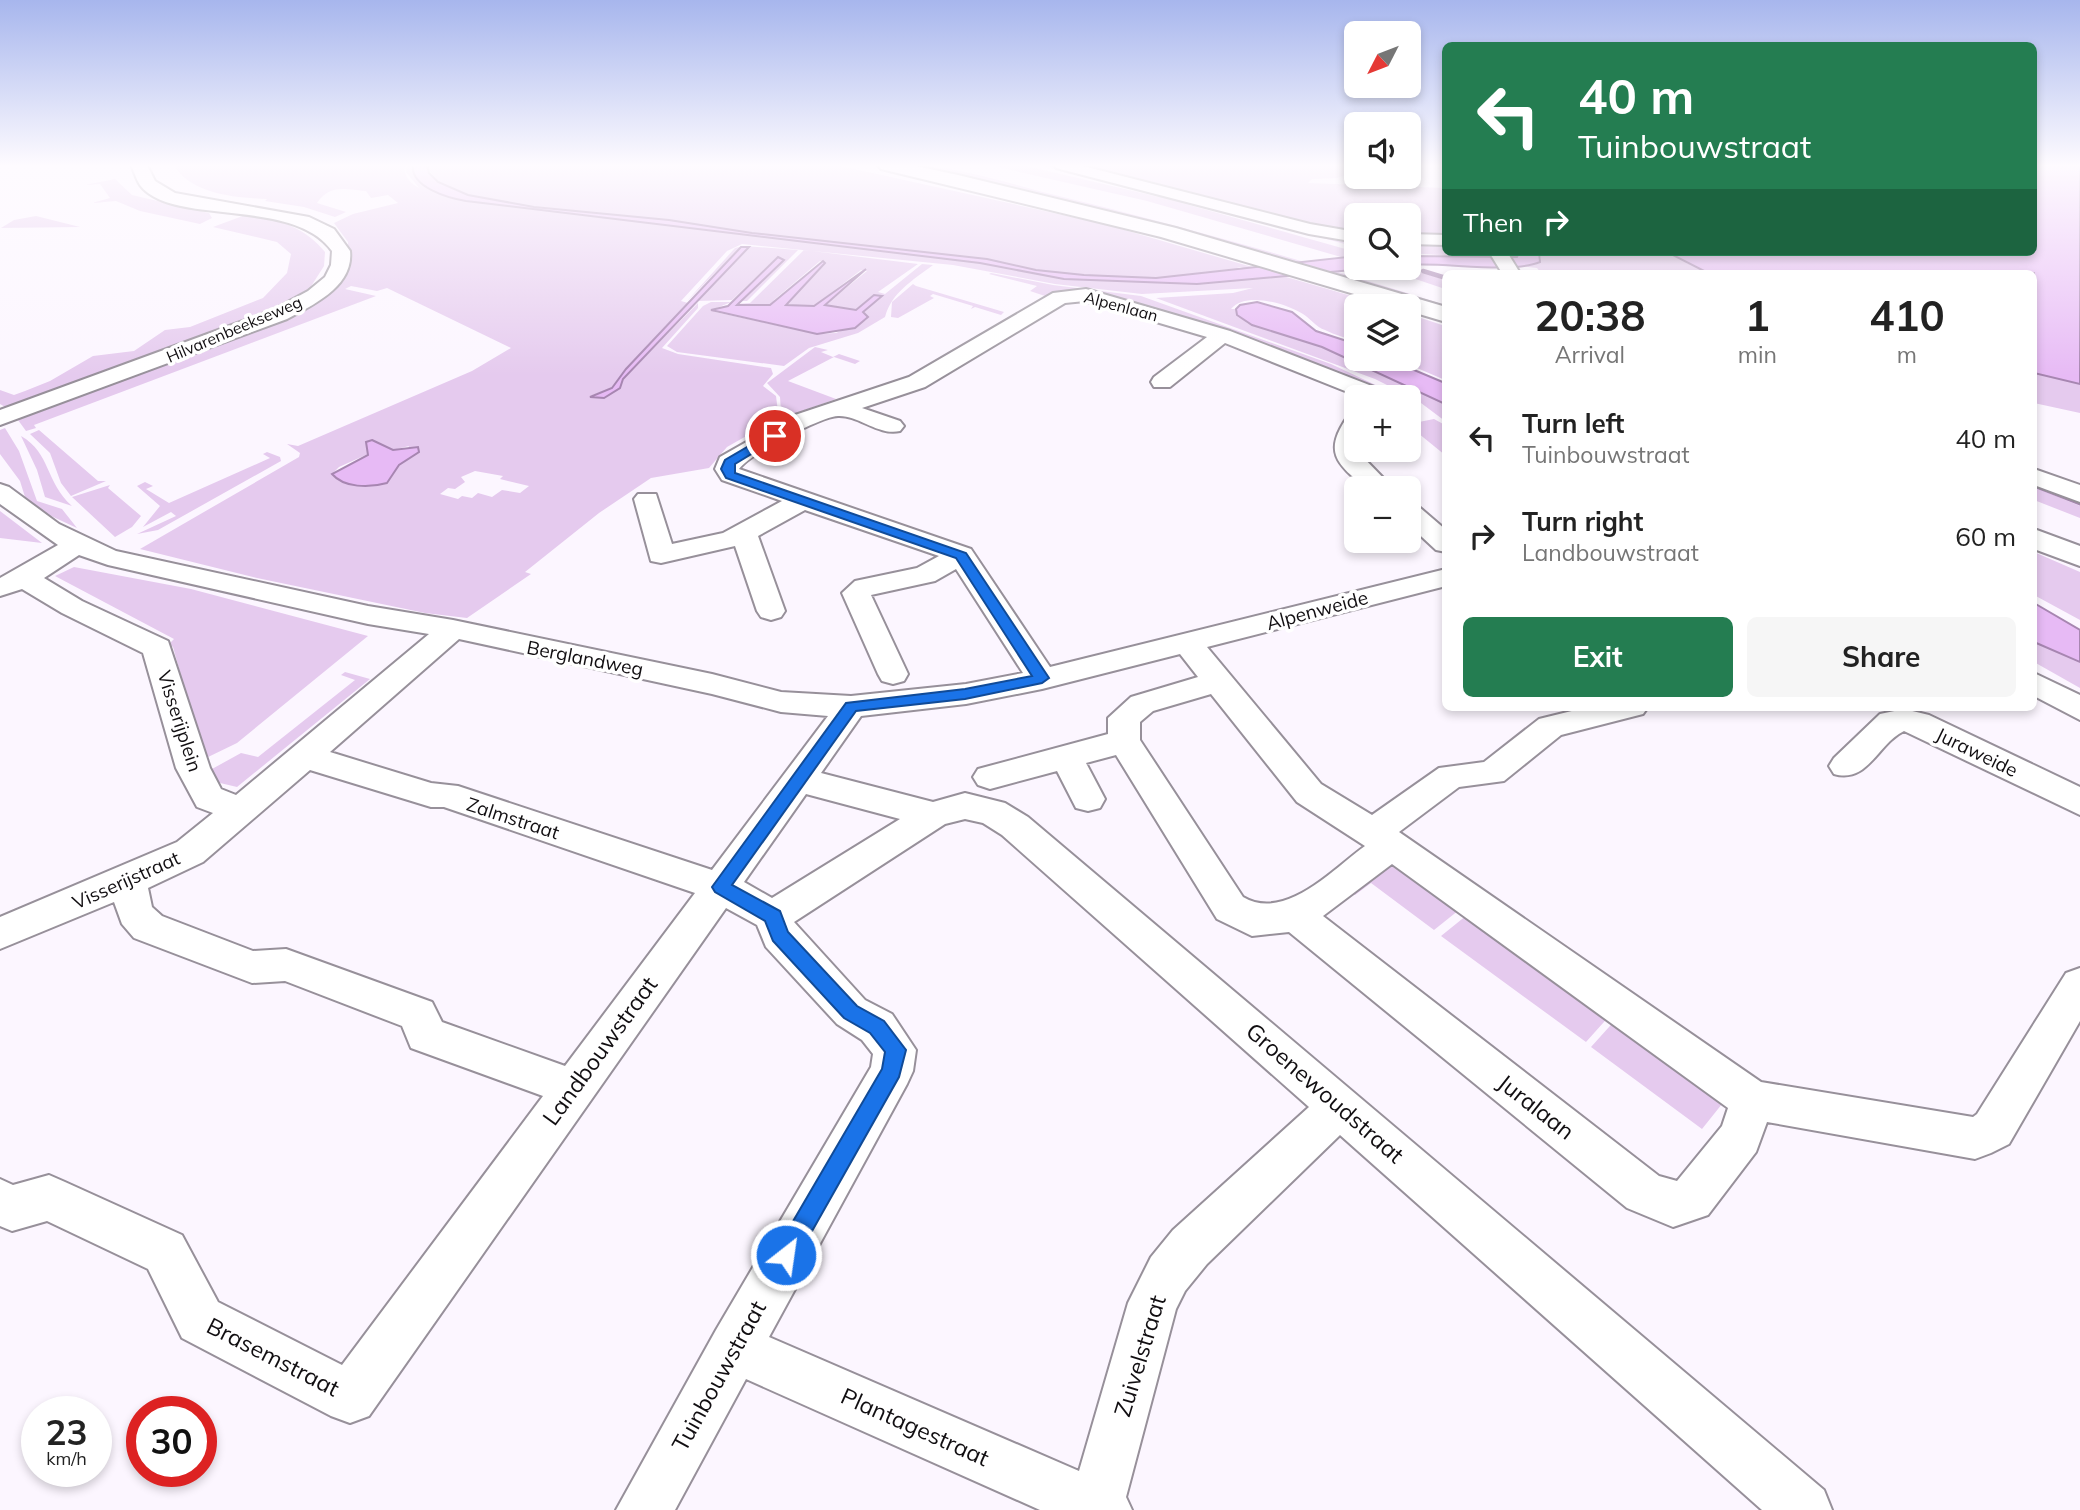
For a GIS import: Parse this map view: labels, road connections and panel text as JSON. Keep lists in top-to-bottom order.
{
  "streets": {
    "street": [
      "Alpenlaan",
      "Hilvarenbeekseweg",
      "Alpenweide",
      "Berglandweg",
      "Visserijplein",
      "Juraweide",
      "Zalmstraat",
      "Visserijstraat",
      "Landbouwstraat",
      "Groenewoudstraat",
      "Juralaan",
      "Zuivelstraat",
      "Brasemstraat",
      "Tuinbouwstraat",
      "Plantagestraat"
    ]
  },
  "crossings": [
    ["Alpenweide", "Berglandweg"],
    ["Berglandweg", "Landbouwstraat"],
    ["Visserijplein", "Visserijstraat"],
    ["Zalmstraat", "Landbouwstraat"],
    ["Landbouwstraat", "Groenewoudstraat"],
    ["Landbouwstraat", "Brasemstraat"],
    ["Groenewoudstraat", "Zuivelstraat"],
    ["Zuivelstraat", "Plantagestraat"],
    ["Tuinbouwstraat", "Plantagestraat"]
  ],
  "north": "bottom left",
  "page": {
    "map_buttons": ["+", "−"],
    "turn": ["40 m", "Tuinbouwstraat"],
    "then": "Then",
    "eta": [
      "20:38",
      "Arrival",
      "1",
      "min",
      "410",
      "m"
    ],
    "list": [
      {
        "name": "Turn left",
        "note": "Tuinbouwstraat",
        "value": "40 m"
      },
      {
        "name": "Turn right",
        "note": "Landbouwstraat",
        "value": "60 m"
      }
    ],
    "buttons": ["Exit", "Share"],
    "speed": "23 km/h",
    "limit": "30"
  }
}
